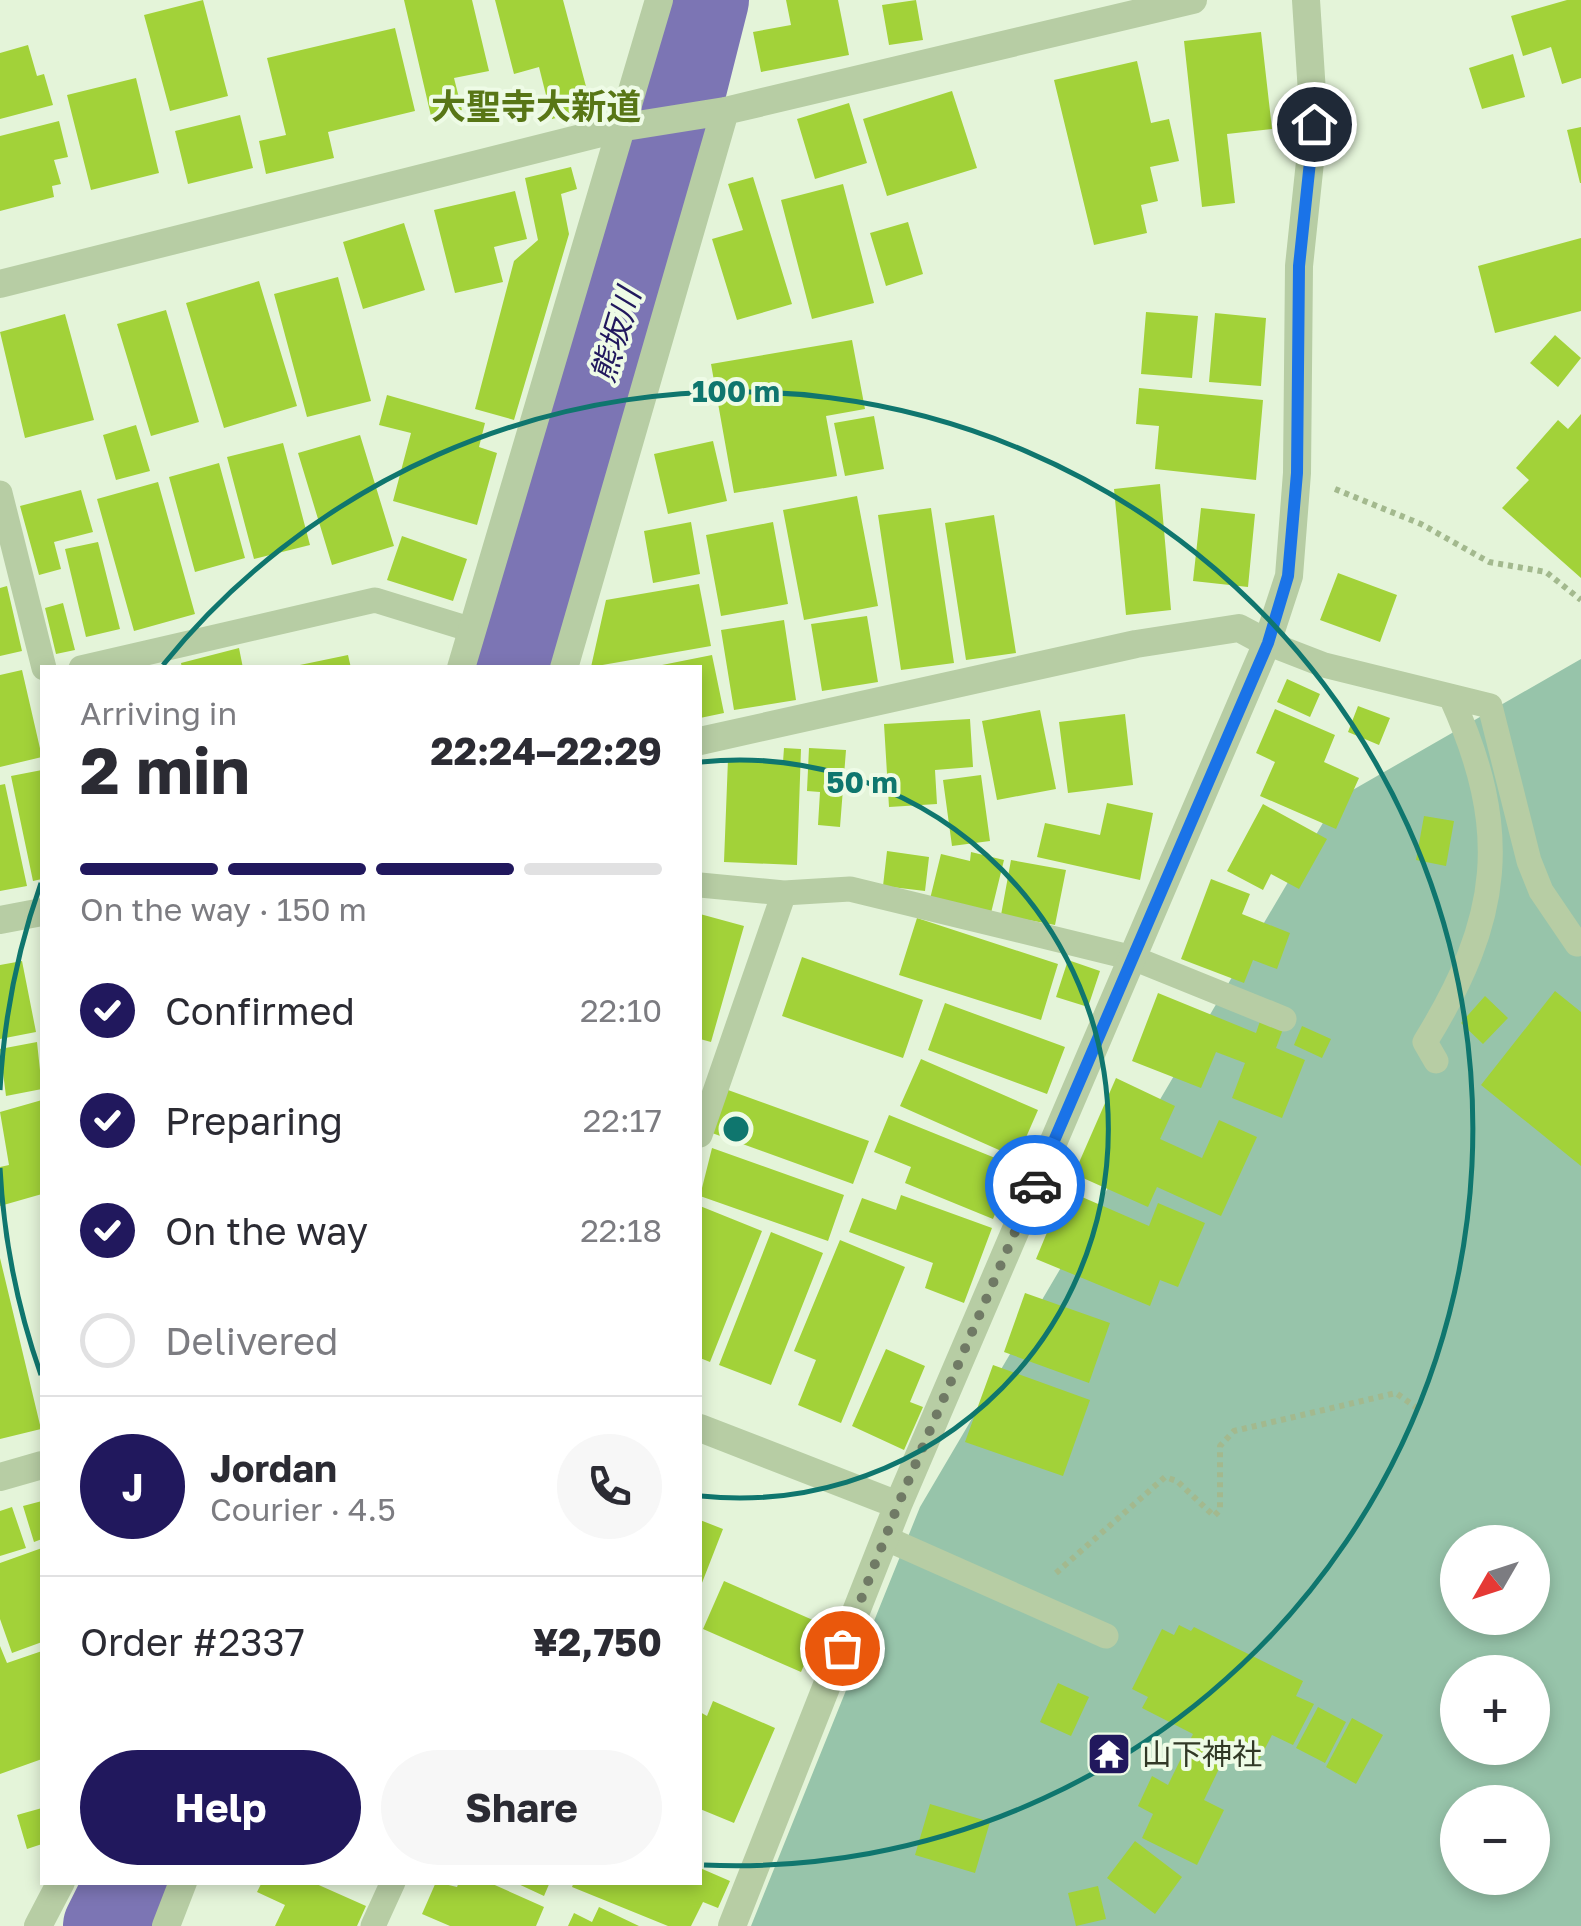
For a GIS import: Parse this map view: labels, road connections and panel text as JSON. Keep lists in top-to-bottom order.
{
  "districts": ["大聖寺大新道"],
  "water": ["熊坂川"],
  "places": {
    "temple": ["山下神社"]
  },
  "north": "bottom left",
  "page": {
    "heading": ["2 min", "Arriving in", "22:24–22:29"],
    "panel": [
      "Jordan",
      "Courier · 4.5",
      "Order #2337",
      "¥2,750"
    ],
    "bar": "On the way · 150 m",
    "list": [
      ["Confirmed", "22:10"],
      ["Preparing", "22:17"],
      ["On the way", "22:18"],
      "Delivered"
    ],
    "round": "J",
    "map_buttons": ["+", "−"],
    "buttons": ["Help", "Share"]
  },
  "rings": ["100 m", "50 m"]
}
